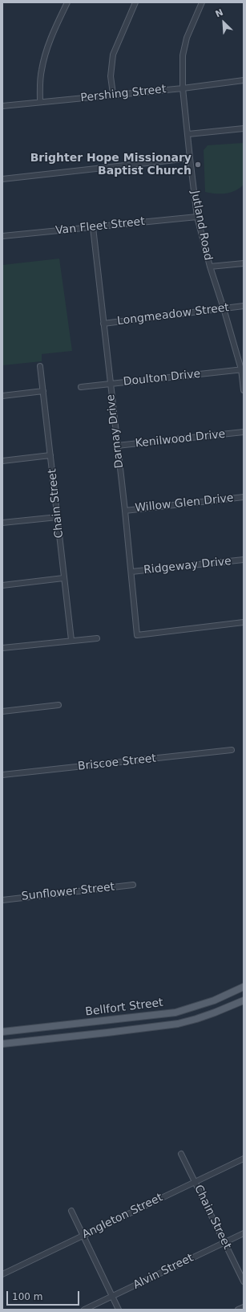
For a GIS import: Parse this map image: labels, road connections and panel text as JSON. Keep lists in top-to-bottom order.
{
  "streets": {
    "main road": ["Bellfort Street"],
    "street": [
      "Pershing Street",
      "Jutland Road",
      "Van Fleet Street",
      "Longmeadow Street",
      "Doulton Drive",
      "Darnay Drive",
      "Kenilwood Drive",
      "Chain Street",
      "Willow Glen Drive",
      "Ridgeway Drive",
      "Briscoe Street",
      "Sunflower Street",
      "Angleton Street",
      "Alvin Street"
    ]
  },
  "crossings": [
    ["Pershing Street", "Jutland Road"],
    ["Jutland Road", "Van Fleet Street"],
    ["Jutland Road", "Longmeadow Street"],
    ["Jutland Road", "Doulton Drive"],
    ["Van Fleet Street", "Darnay Drive"],
    ["Longmeadow Street", "Darnay Drive"],
    ["Doulton Drive", "Darnay Drive"],
    ["Darnay Drive", "Kenilwood Drive"],
    ["Darnay Drive", "Willow Glen Drive"],
    ["Darnay Drive", "Ridgeway Drive"],
    ["Chain Street", "Angleton Street"],
    ["Chain Street", "Alvin Street"]
  ],
  "places": ["Brighter Hope Missionary Baptist Church"],
  "scale_bar": "100 m",
  "north": "top left"
}
